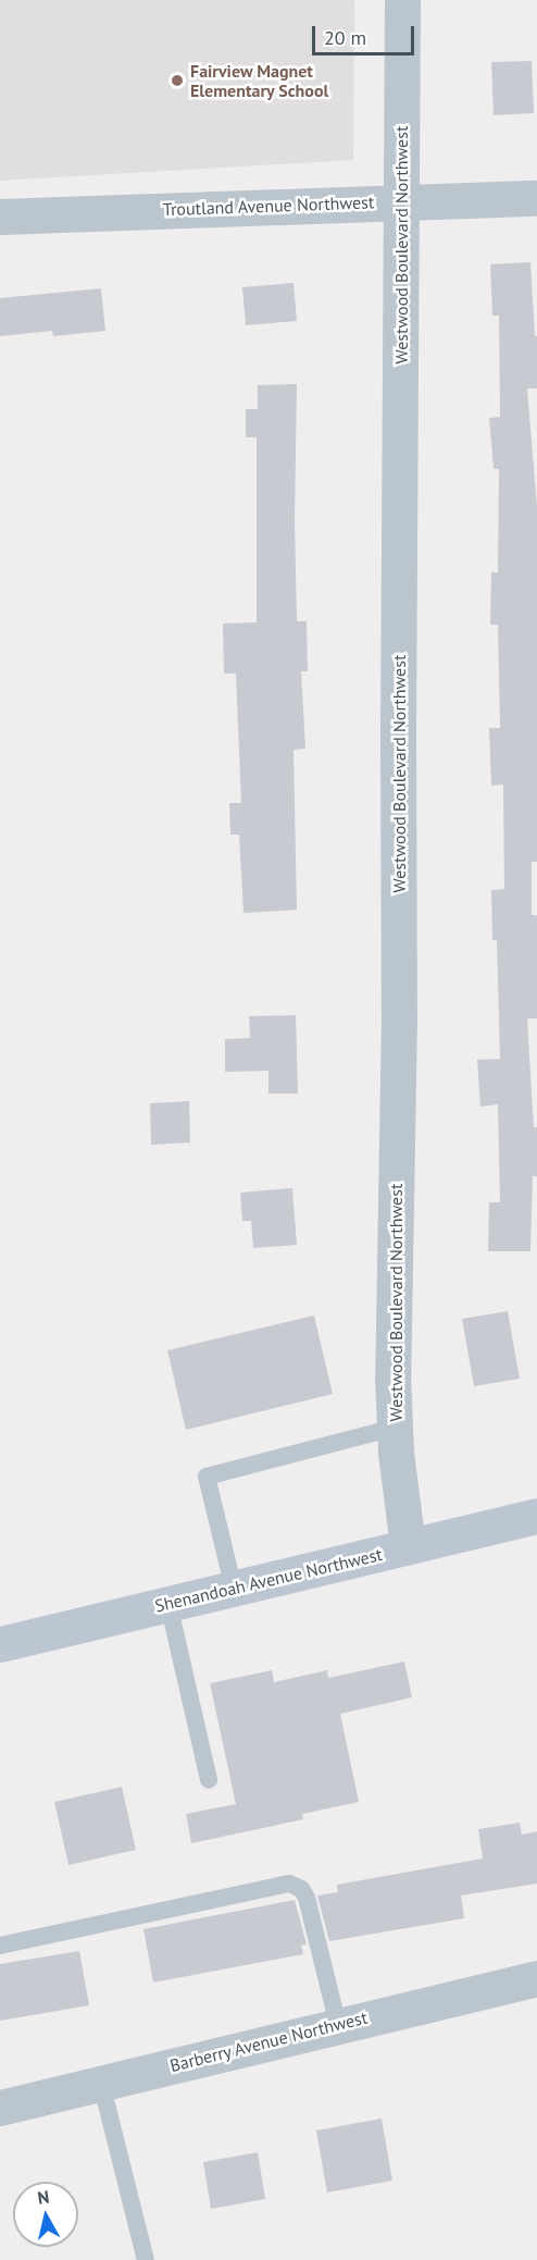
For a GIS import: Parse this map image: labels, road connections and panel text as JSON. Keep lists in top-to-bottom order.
{
  "streets": {
    "main road": ["Shenandoah Avenue Northwest"],
    "street": ["Troutland Avenue Northwest", "Westwood Boulevard Northwest", "Barberry Avenue Northwest"]
  },
  "crossings": [
    ["Troutland Avenue Northwest", "Westwood Boulevard Northwest"],
    ["Westwood Boulevard Northwest", "Shenandoah Avenue Northwest"]
  ],
  "places": ["Fairview Magnet Elementary School"],
  "scale_bar": "20 m",
  "north": "top"
}
